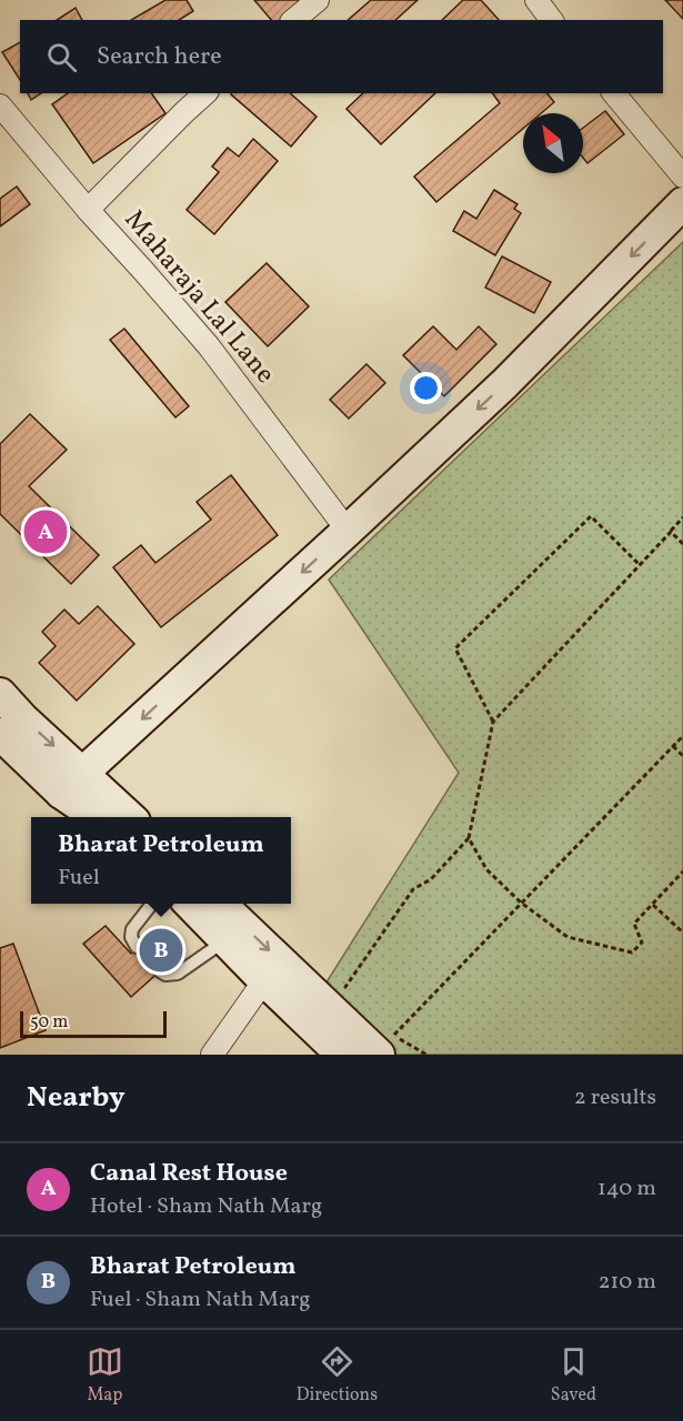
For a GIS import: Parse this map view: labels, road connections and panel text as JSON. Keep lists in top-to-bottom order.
{
  "streets": {
    "street": ["Maharaja Lal Lane"]
  },
  "scale_bar": "50 m",
  "north": "top left",
  "page": {
    "search": "Search here",
    "pins": ["A", "B"],
    "popup": ["Bharat Petroleum", "Fuel"],
    "scale": "50 m",
    "heading": ["Nearby", "2 results"],
    "list": [
      {
        "mark": "A",
        "name": "Canal Rest House",
        "note": "Hotel · Sham Nath Marg",
        "value": "140 m"
      },
      {
        "mark": "B",
        "name": "Bharat Petroleum",
        "note": "Fuel · Sham Nath Marg",
        "value": "210 m"
      }
    ],
    "nav": ["Map", "Directions", "Saved"]
  }
}
